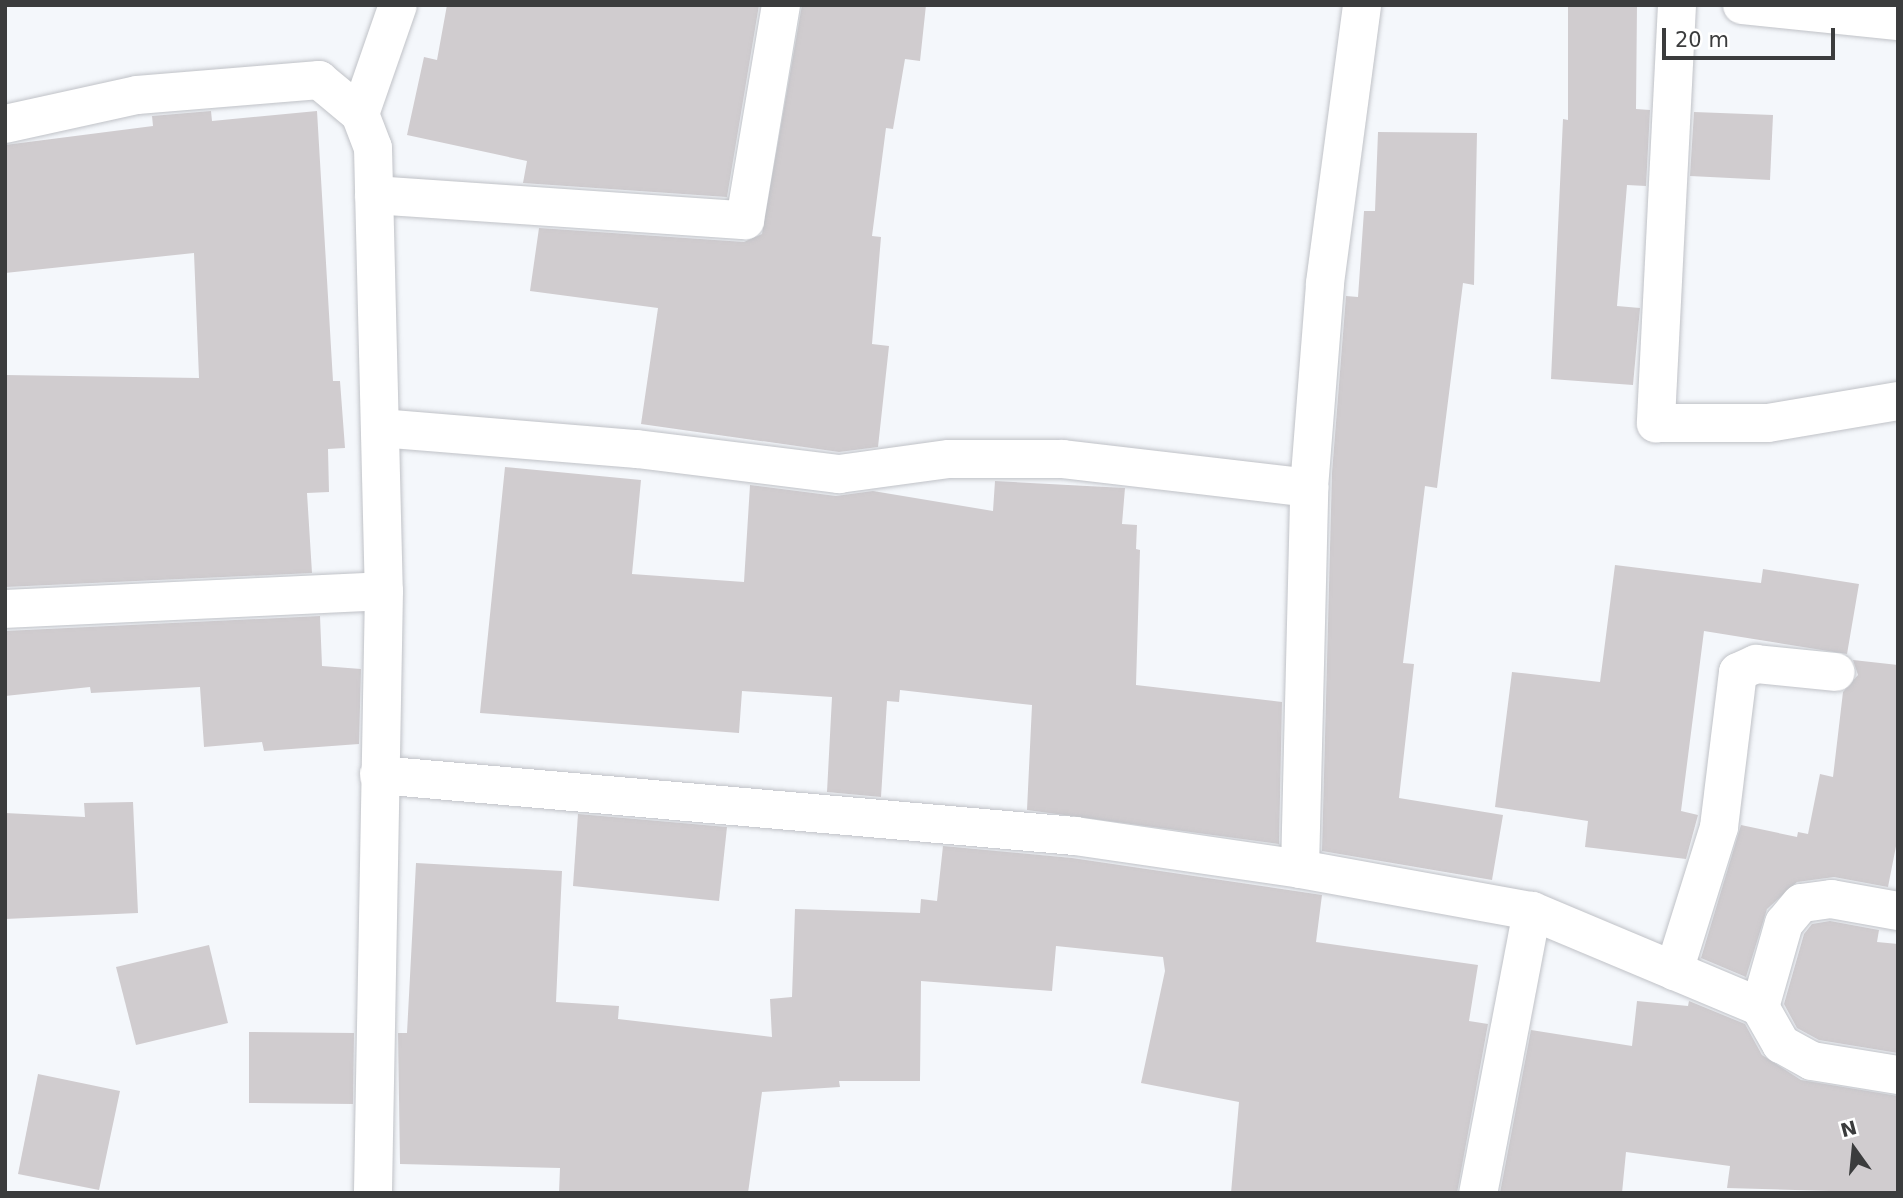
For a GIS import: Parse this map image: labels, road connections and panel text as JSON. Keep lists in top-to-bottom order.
{
  "scale_bar": "20 m",
  "north": "top"
}
